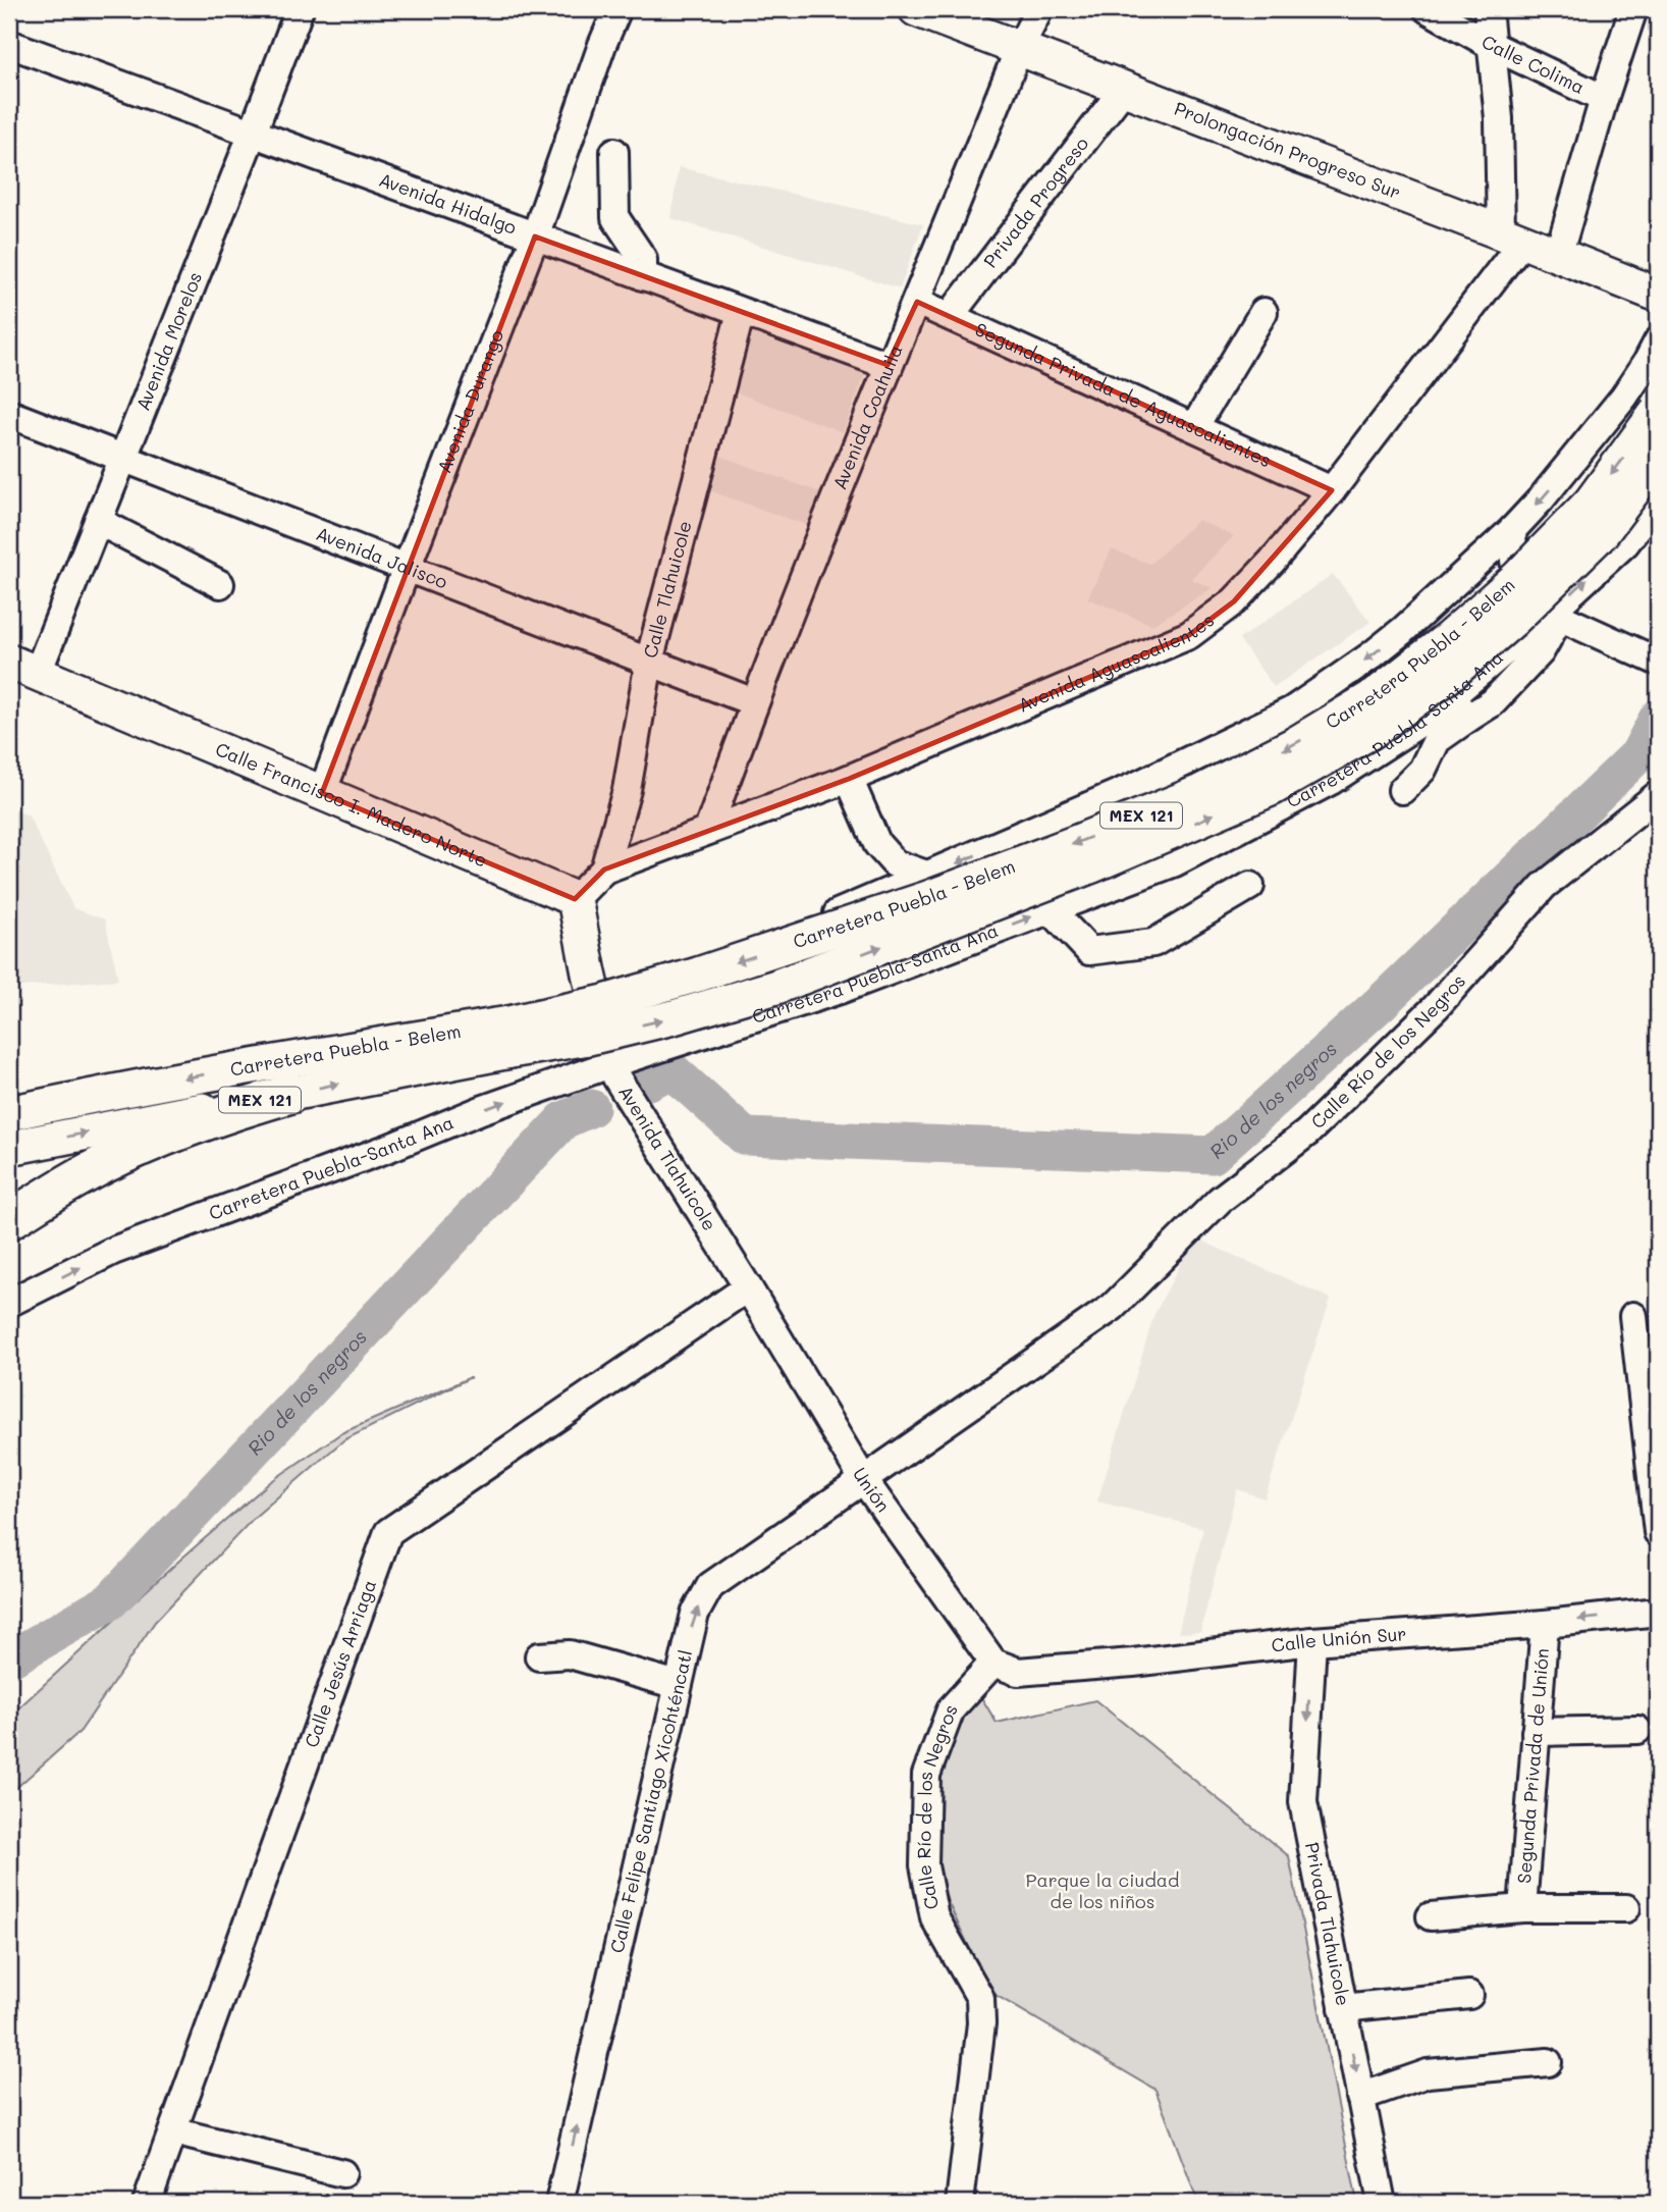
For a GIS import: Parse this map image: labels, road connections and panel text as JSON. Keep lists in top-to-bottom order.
{
  "streets": {
    "main road": [
      "Prolongación Progreso Sur",
      "Carretera Puebla - Belem",
      "Calle Francisco I. Madero Norte",
      "MEX 121",
      "Avenida Tlahuicole"
    ],
    "street": [
      "Calle Colima",
      "Privada Progreso",
      "Avenida Hidalgo",
      "Avenida Morelos",
      "Segunda Privada de Aguascalientes",
      "Avenida Durango",
      "Avenida Coahuila",
      "Avenida Jalisco",
      "Calle Tlahuicole",
      "Avenida Aguascalientes",
      "Carretera Puebla-Santa Ana",
      "Calle Río de los Negros",
      "Unión",
      "Calle Unión Sur",
      "Calle Jesús Arriaga",
      "Segunda Privada de Unión",
      "Calle Felipe Santiago Xicohténcatl",
      "Privada Tlahuicole"
    ]
  },
  "crossings": [
    ["Prolongación Progreso Sur", "Privada Progreso"],
    ["Prolongación Progreso Sur", "Avenida Coahuila"],
    ["Prolongación Progreso Sur", "Avenida Aguascalientes"],
    ["Privada Progreso", "Segunda Privada de Aguascalientes"],
    ["Avenida Hidalgo", "Avenida Morelos"],
    ["Avenida Hidalgo", "Avenida Durango"],
    ["Avenida Hidalgo", "Avenida Coahuila"],
    ["Avenida Hidalgo", "Calle Tlahuicole"],
    ["Avenida Morelos", "Avenida Jalisco"],
    ["Avenida Morelos", "Calle Francisco I. Madero Norte"],
    ["Segunda Privada de Aguascalientes", "Avenida Coahuila"],
    ["Segunda Privada de Aguascalientes", "Avenida Aguascalientes"],
    ["Avenida Durango", "Avenida Jalisco"],
    ["Avenida Durango", "Calle Francisco I. Madero Norte"],
    ["Avenida Coahuila", "Avenida Jalisco"],
    ["Avenida Coahuila", "Avenida Aguascalientes"],
    ["Avenida Jalisco", "Calle Tlahuicole"],
    ["Calle Tlahuicole", "Avenida Aguascalientes"],
    ["Avenida Aguascalientes", "Calle Francisco I. Madero Norte"],
    ["Avenida Aguascalientes", "Avenida Tlahuicole"],
    ["Carretera Puebla-Santa Ana", "Avenida Tlahuicole"],
    ["Calle Francisco I. Madero Norte", "Avenida Tlahuicole"],
    ["Calle Río de los Negros", "Unión"],
    ["Calle Río de los Negros", "Calle Unión Sur"],
    ["Calle Río de los Negros", "Calle Felipe Santiago Xicohténcatl"],
    ["Avenida Tlahuicole", "Unión"],
    ["Avenida Tlahuicole", "Calle Jesús Arriaga"],
    ["Unión", "Calle Unión Sur"],
    ["Unión", "Calle Jesús Arriaga"],
    ["Unión", "Calle Felipe Santiago Xicohténcatl"],
    ["Calle Unión Sur", "Segunda Privada de Unión"],
    ["Calle Unión Sur", "Privada Tlahuicole"]
  ],
  "one_way": ["Carretera Puebla-Santa Ana", "Calle Felipe Santiago Xicohténcatl", "Privada Tlahuicole"],
  "water": ["Rio de los negros"],
  "parks": ["Parque la ciudad de los niños"]
}
